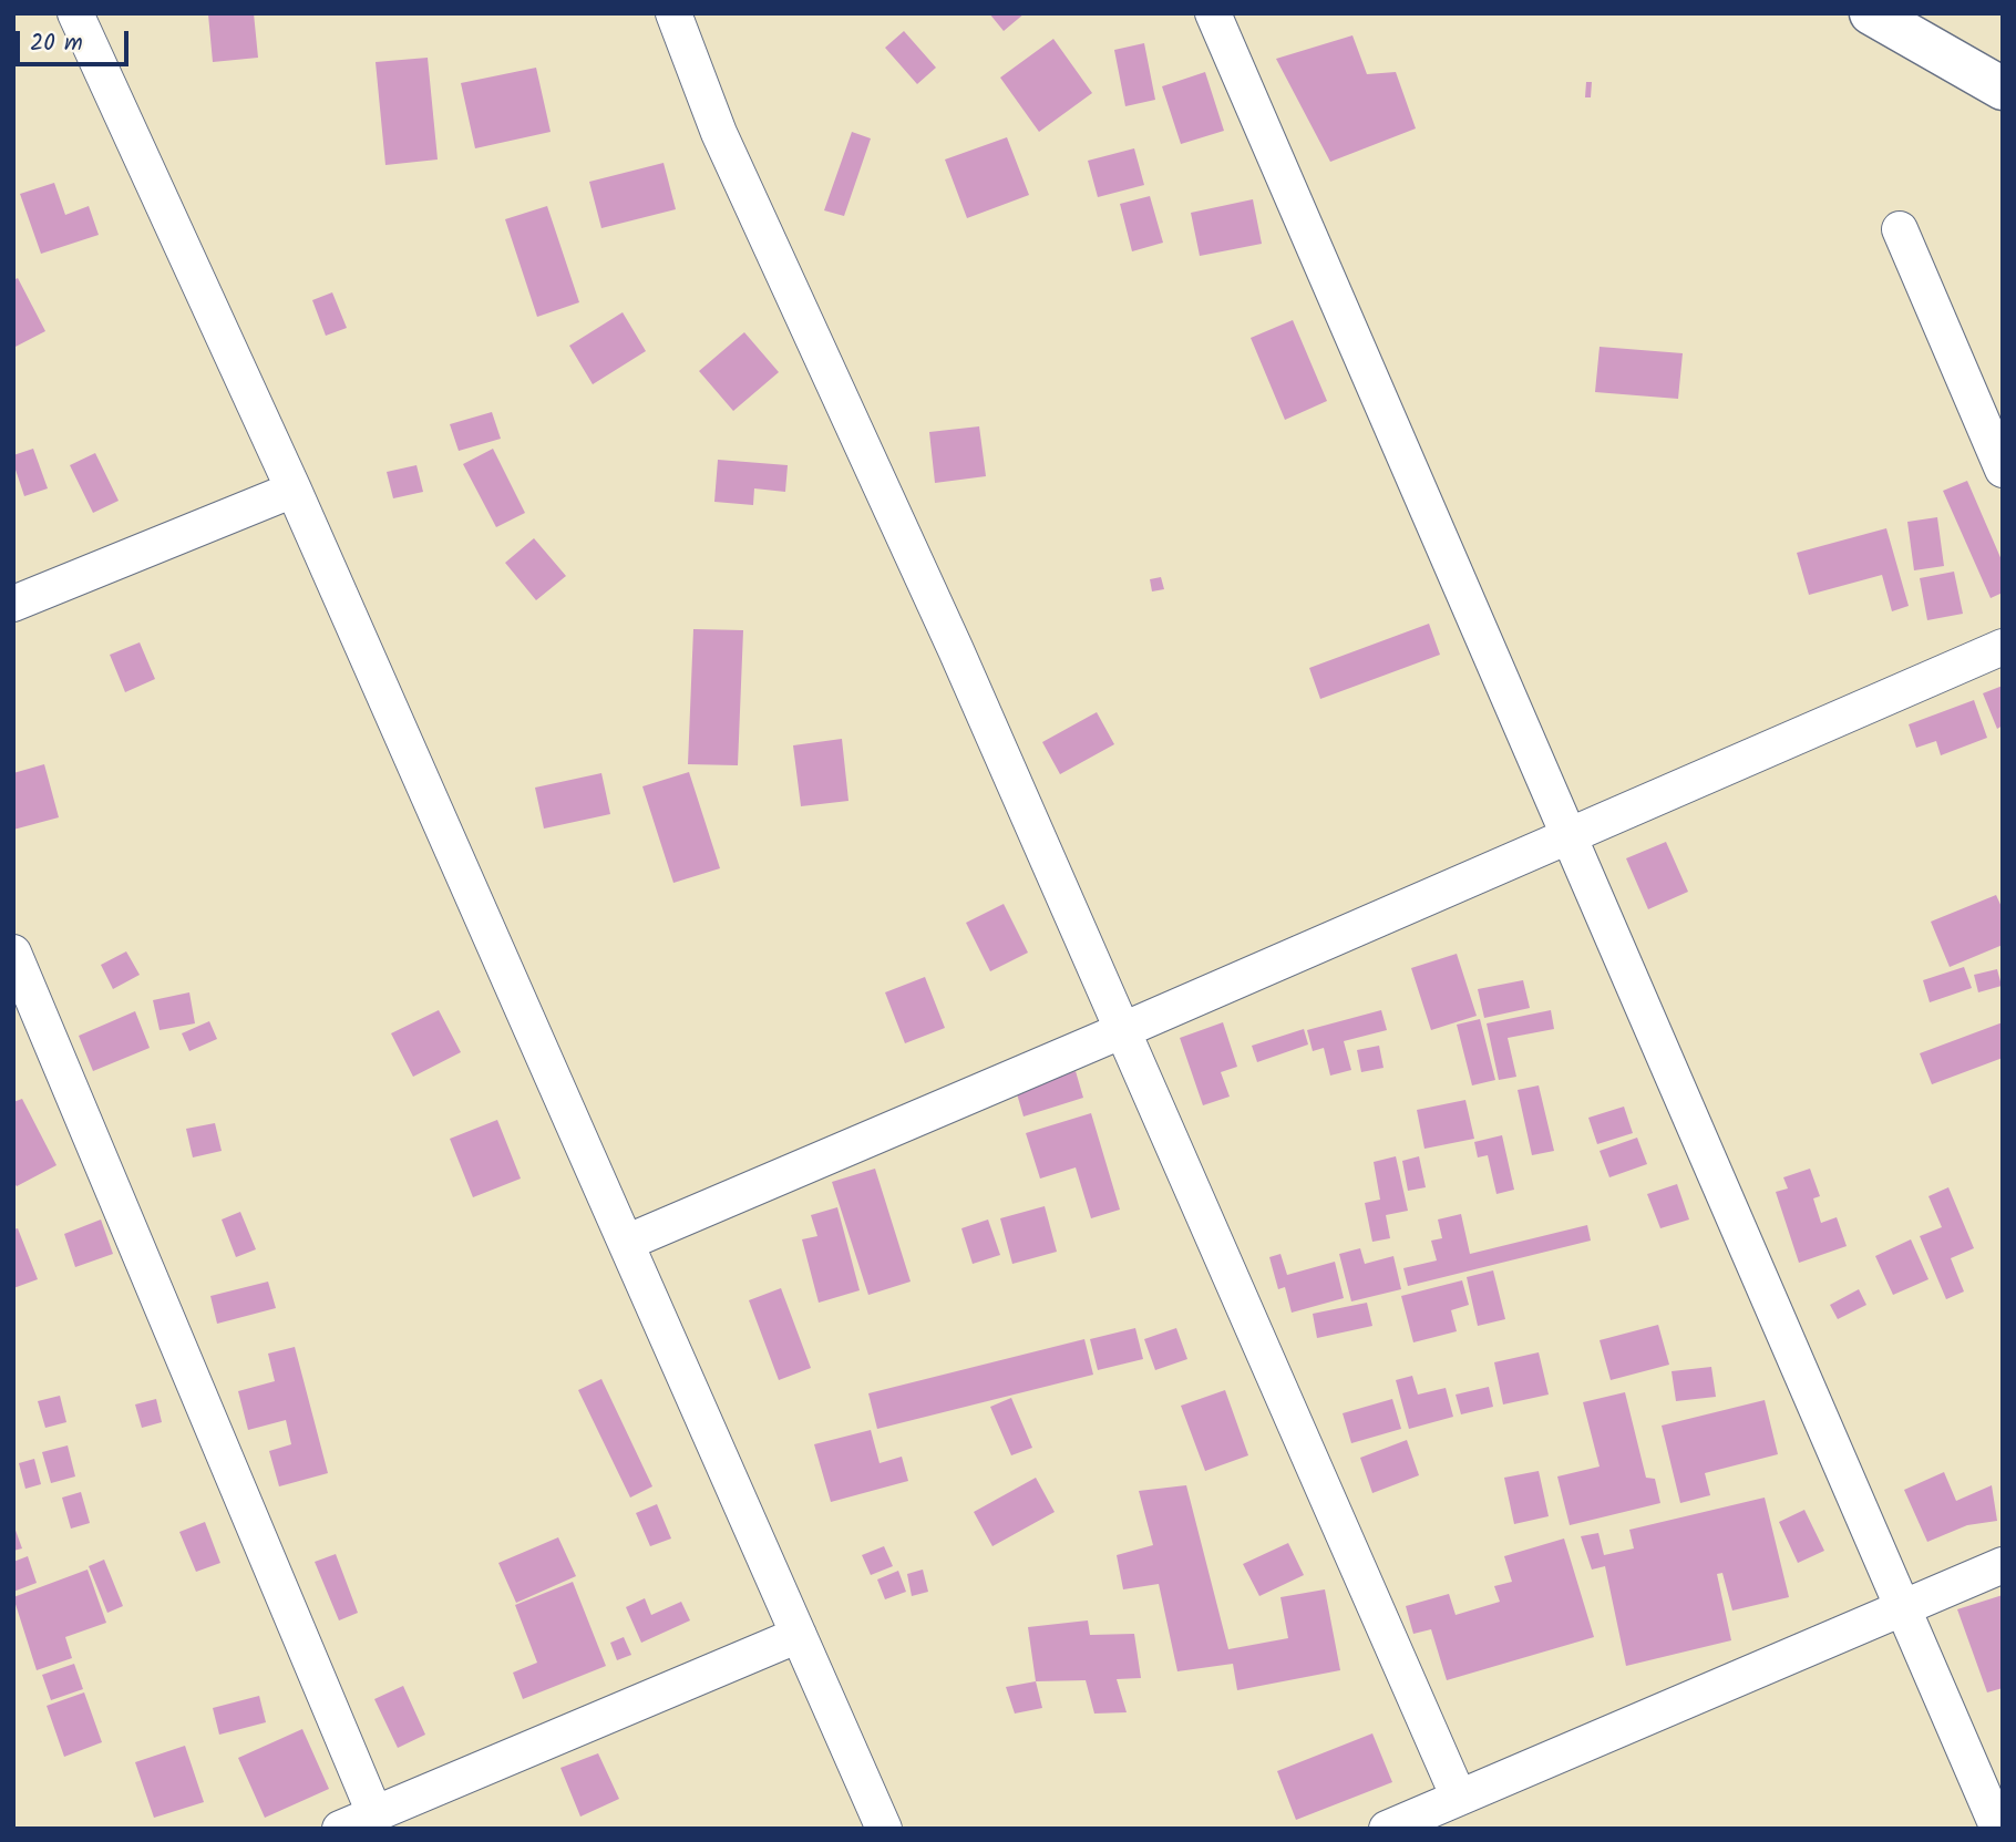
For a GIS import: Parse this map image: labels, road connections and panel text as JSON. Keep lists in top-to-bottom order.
{
  "scale_bar": "20 m"
}
